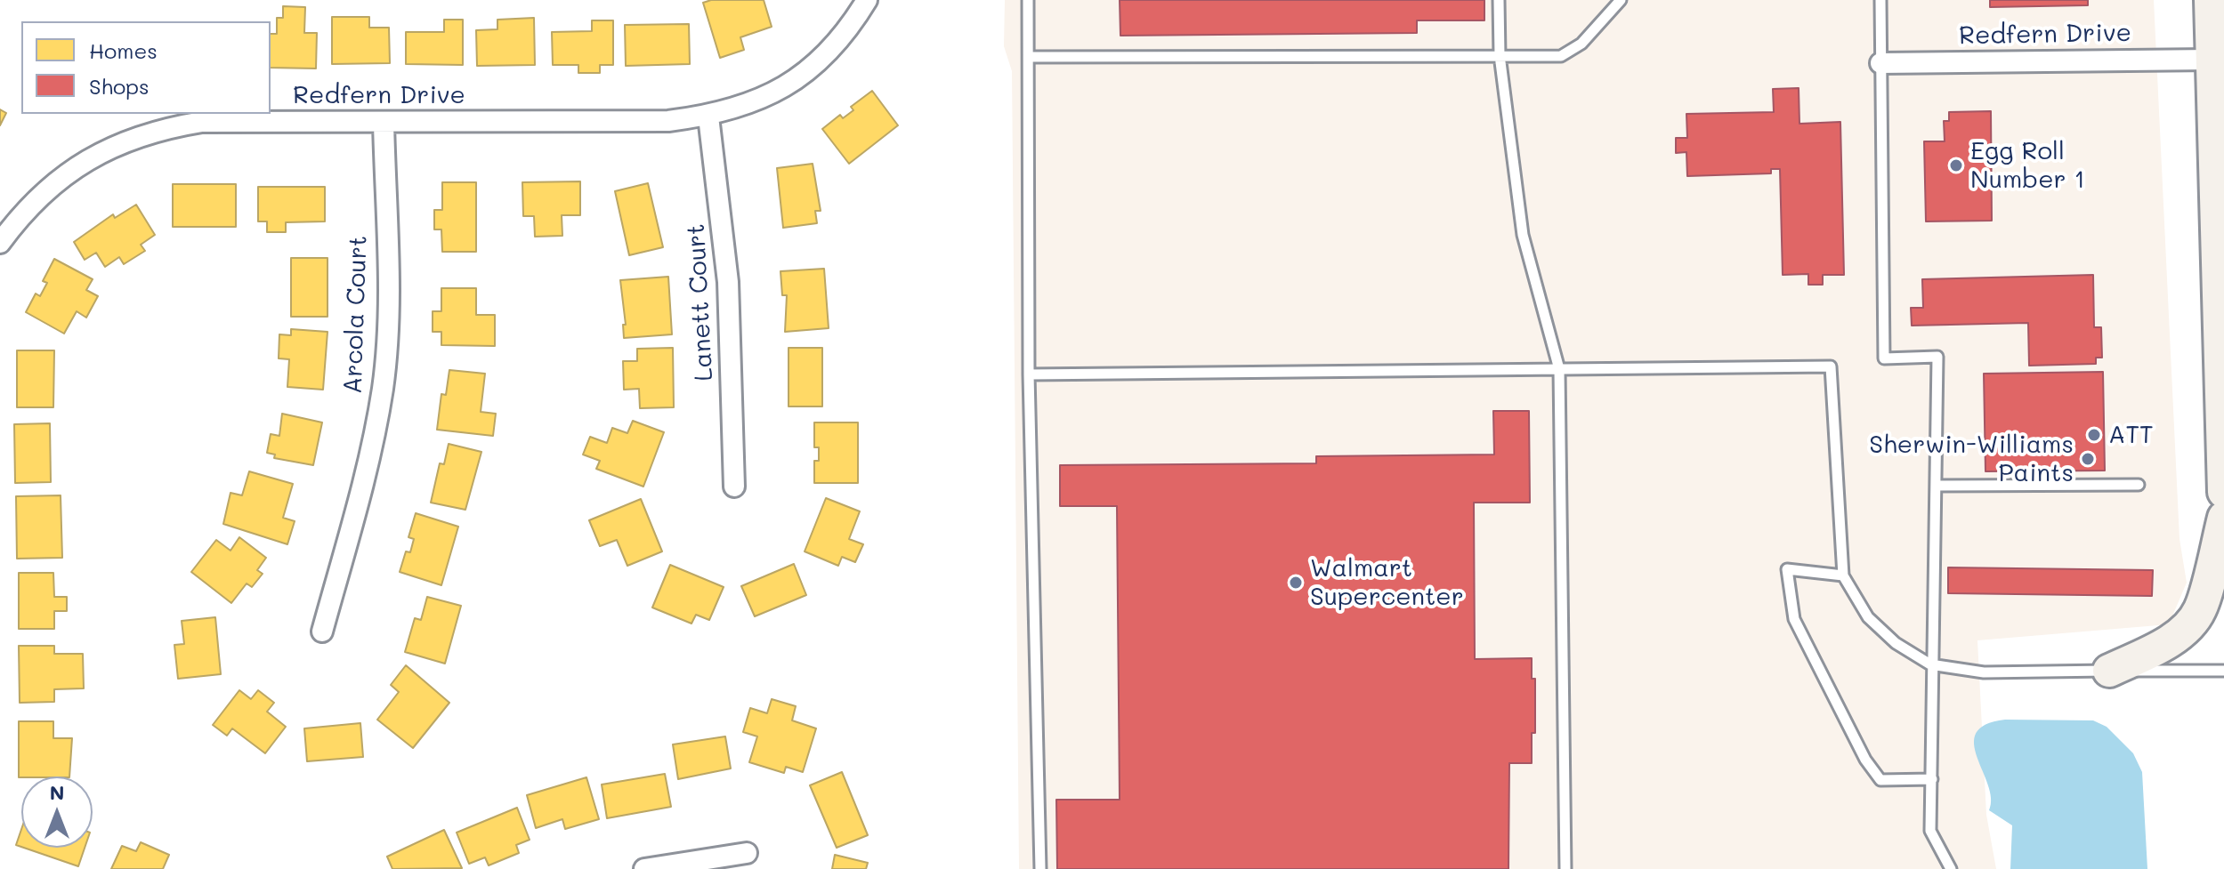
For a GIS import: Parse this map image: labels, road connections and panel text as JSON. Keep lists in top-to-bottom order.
{
  "streets": {
    "street": ["Redfern Drive", "Lanett Court", "Arcola Court"]
  },
  "crossings": [
    ["Redfern Drive", "Lanett Court"],
    ["Redfern Drive", "Arcola Court"]
  ],
  "places": [
    "Egg Roll Number 1",
    "ATT",
    "Sherwin-Williams Paints",
    "Walmart Supercenter"
  ],
  "legend": ["Homes", "Shops"],
  "north": "top"
}
